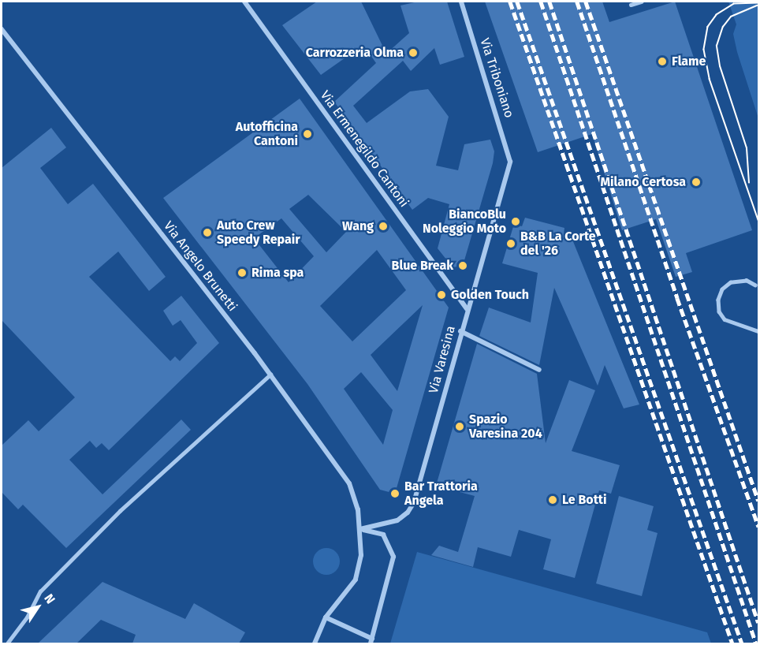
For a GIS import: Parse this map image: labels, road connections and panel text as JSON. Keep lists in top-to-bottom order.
{
  "streets": {
    "street": [
      "Via Triboniano",
      "Via Ermenegildo Cantoni",
      "Via Angelo Brunetti",
      "Via Varesina"
    ]
  },
  "crossings": [
    ["Via Triboniano", "Via Varesina"],
    ["Via Ermenegildo Cantoni", "Via Varesina"],
    ["Via Angelo Brunetti", "Via Varesina"]
  ],
  "places": [
    "Carrozzeria Olma",
    "Flame",
    "Autofficina Cantoni",
    "Milano Certosa",
    "BiancoBlu Noleggio Moto",
    "Wang",
    "Auto Crew Speedy Repair",
    "B&B La Corte del '26",
    "Blue Break",
    "Rima spa",
    "Golden Touch",
    "Spazio Varesina 204",
    "Bar Trattoria Angela",
    "Le Botti"
  ],
  "north": "top right"
}
